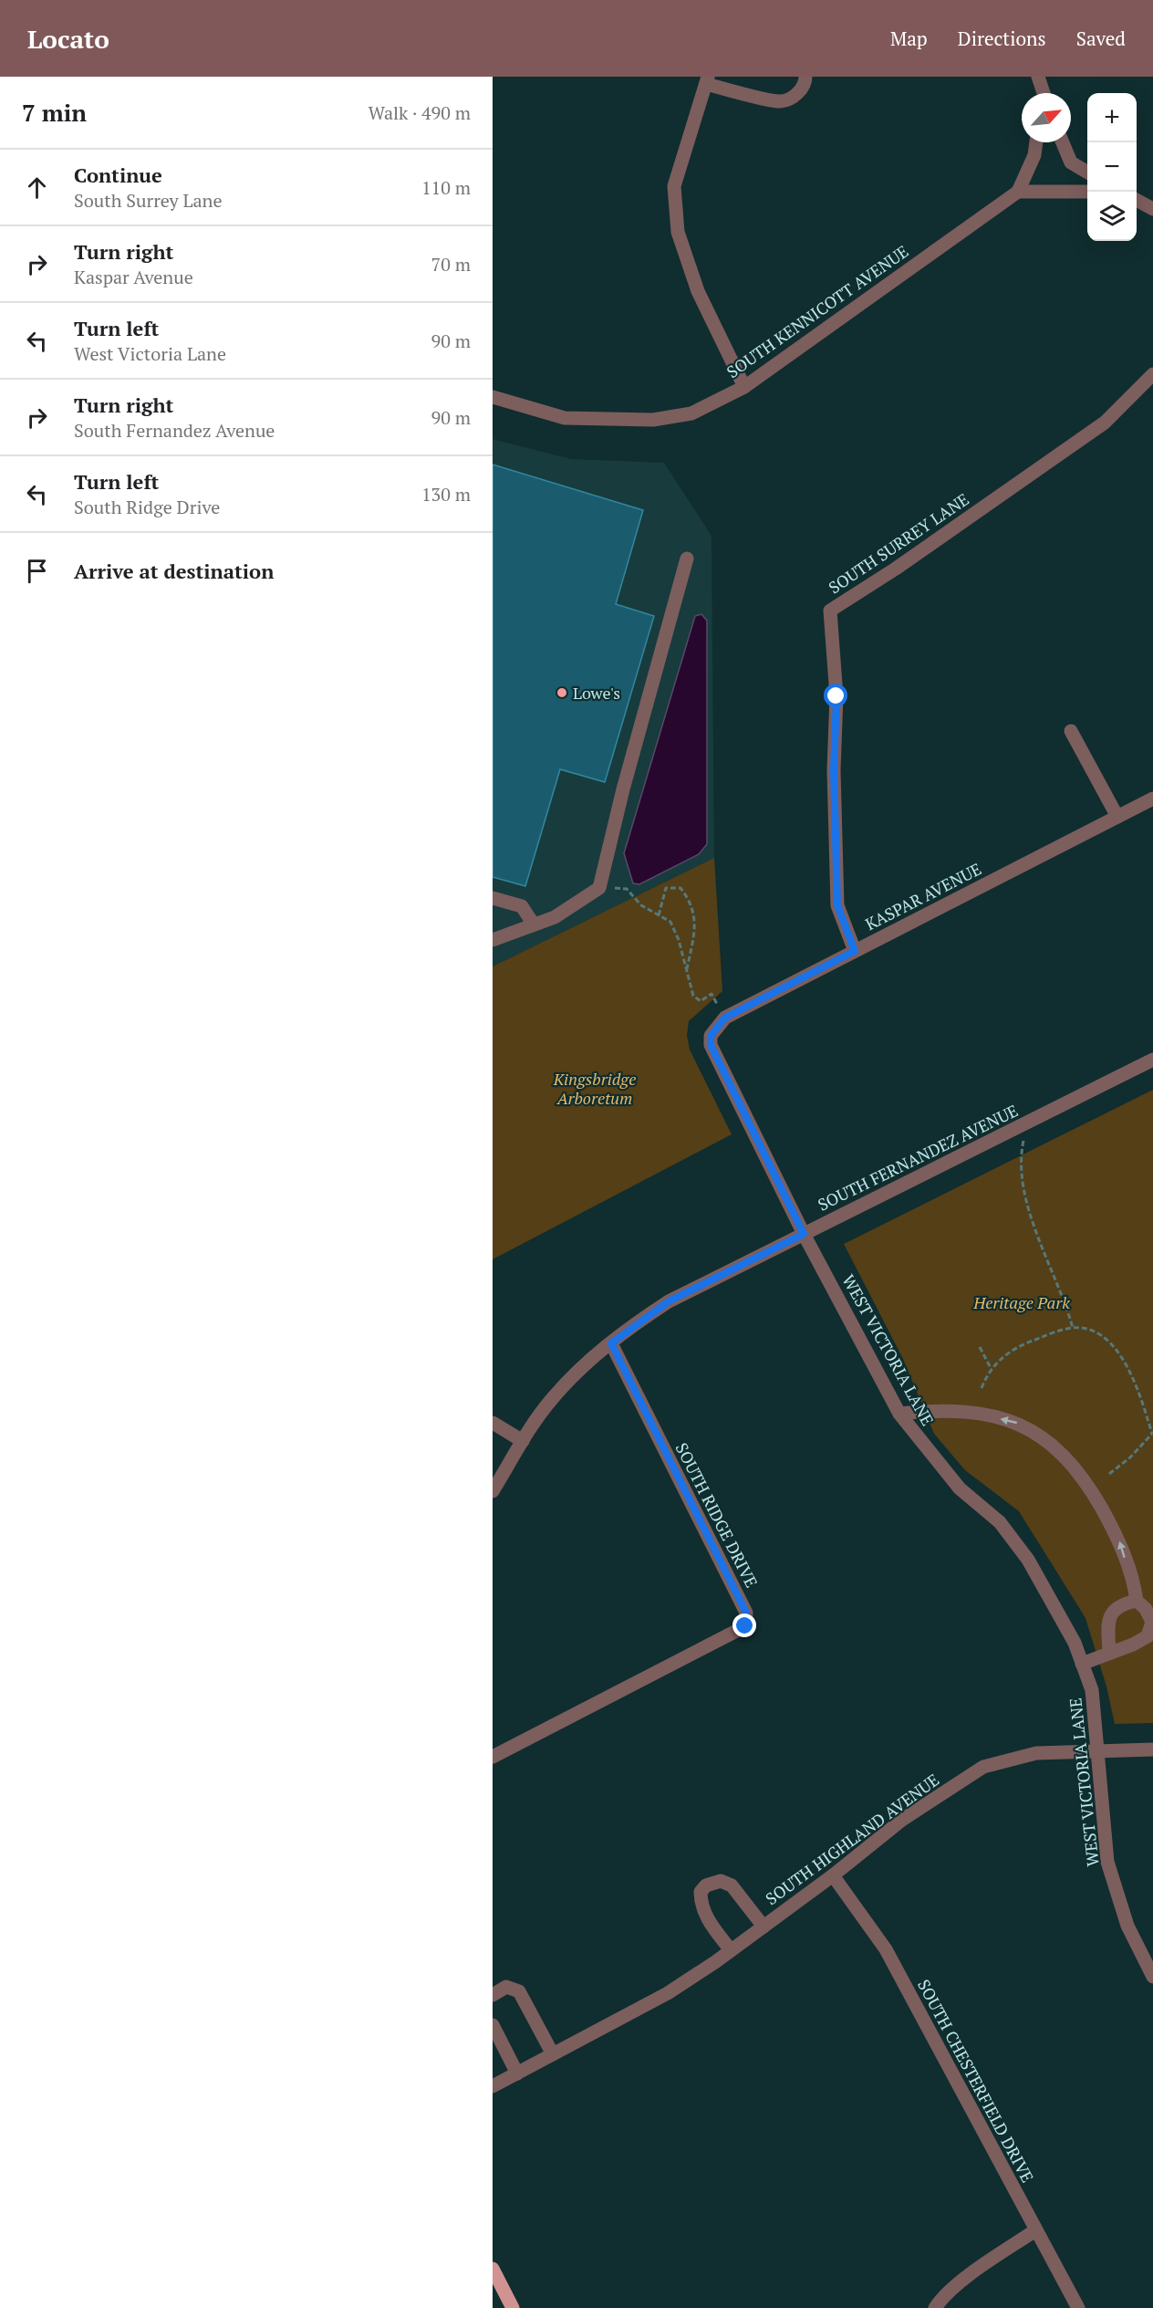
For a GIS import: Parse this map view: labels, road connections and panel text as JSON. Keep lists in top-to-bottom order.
{
  "streets": {
    "street": [
      "SOUTH KENNICOTT AVENUE",
      "SOUTH SURREY LANE",
      "KASPAR AVENUE",
      "SOUTH FERNANDEZ AVENUE",
      "WEST VICTORIA LANE",
      "SOUTH RIDGE DRIVE",
      "SOUTH HIGHLAND AVENUE",
      "SOUTH CHESTERFIELD DRIVE"
    ]
  },
  "crossings": [
    ["SOUTH SURREY LANE", "KASPAR AVENUE"],
    ["KASPAR AVENUE", "WEST VICTORIA LANE"],
    ["SOUTH FERNANDEZ AVENUE", "WEST VICTORIA LANE"],
    ["SOUTH FERNANDEZ AVENUE", "SOUTH RIDGE DRIVE"],
    ["WEST VICTORIA LANE", "SOUTH HIGHLAND AVENUE"],
    ["SOUTH HIGHLAND AVENUE", "SOUTH CHESTERFIELD DRIVE"]
  ],
  "parks": ["Kingsbridge Arboretum", "Heritage Park"],
  "places": ["Lowe's"],
  "north": "top right",
  "page": {
    "header": "Locato",
    "nav": ["Map", "Directions", "Saved"],
    "heading": ["7 min", "Walk · 490 m"],
    "map_buttons": ["+", "−"],
    "list": [
      ["Continue", "South Surrey Lane", "110 m"],
      ["Turn right", "Kaspar Avenue", "70 m"],
      ["Turn left", "West Victoria Lane", "90 m"],
      ["Turn right", "South Fernandez Avenue", "90 m"],
      ["Turn left", "South Ridge Drive", "130 m"],
      "Arrive at destination"
    ]
  }
}
